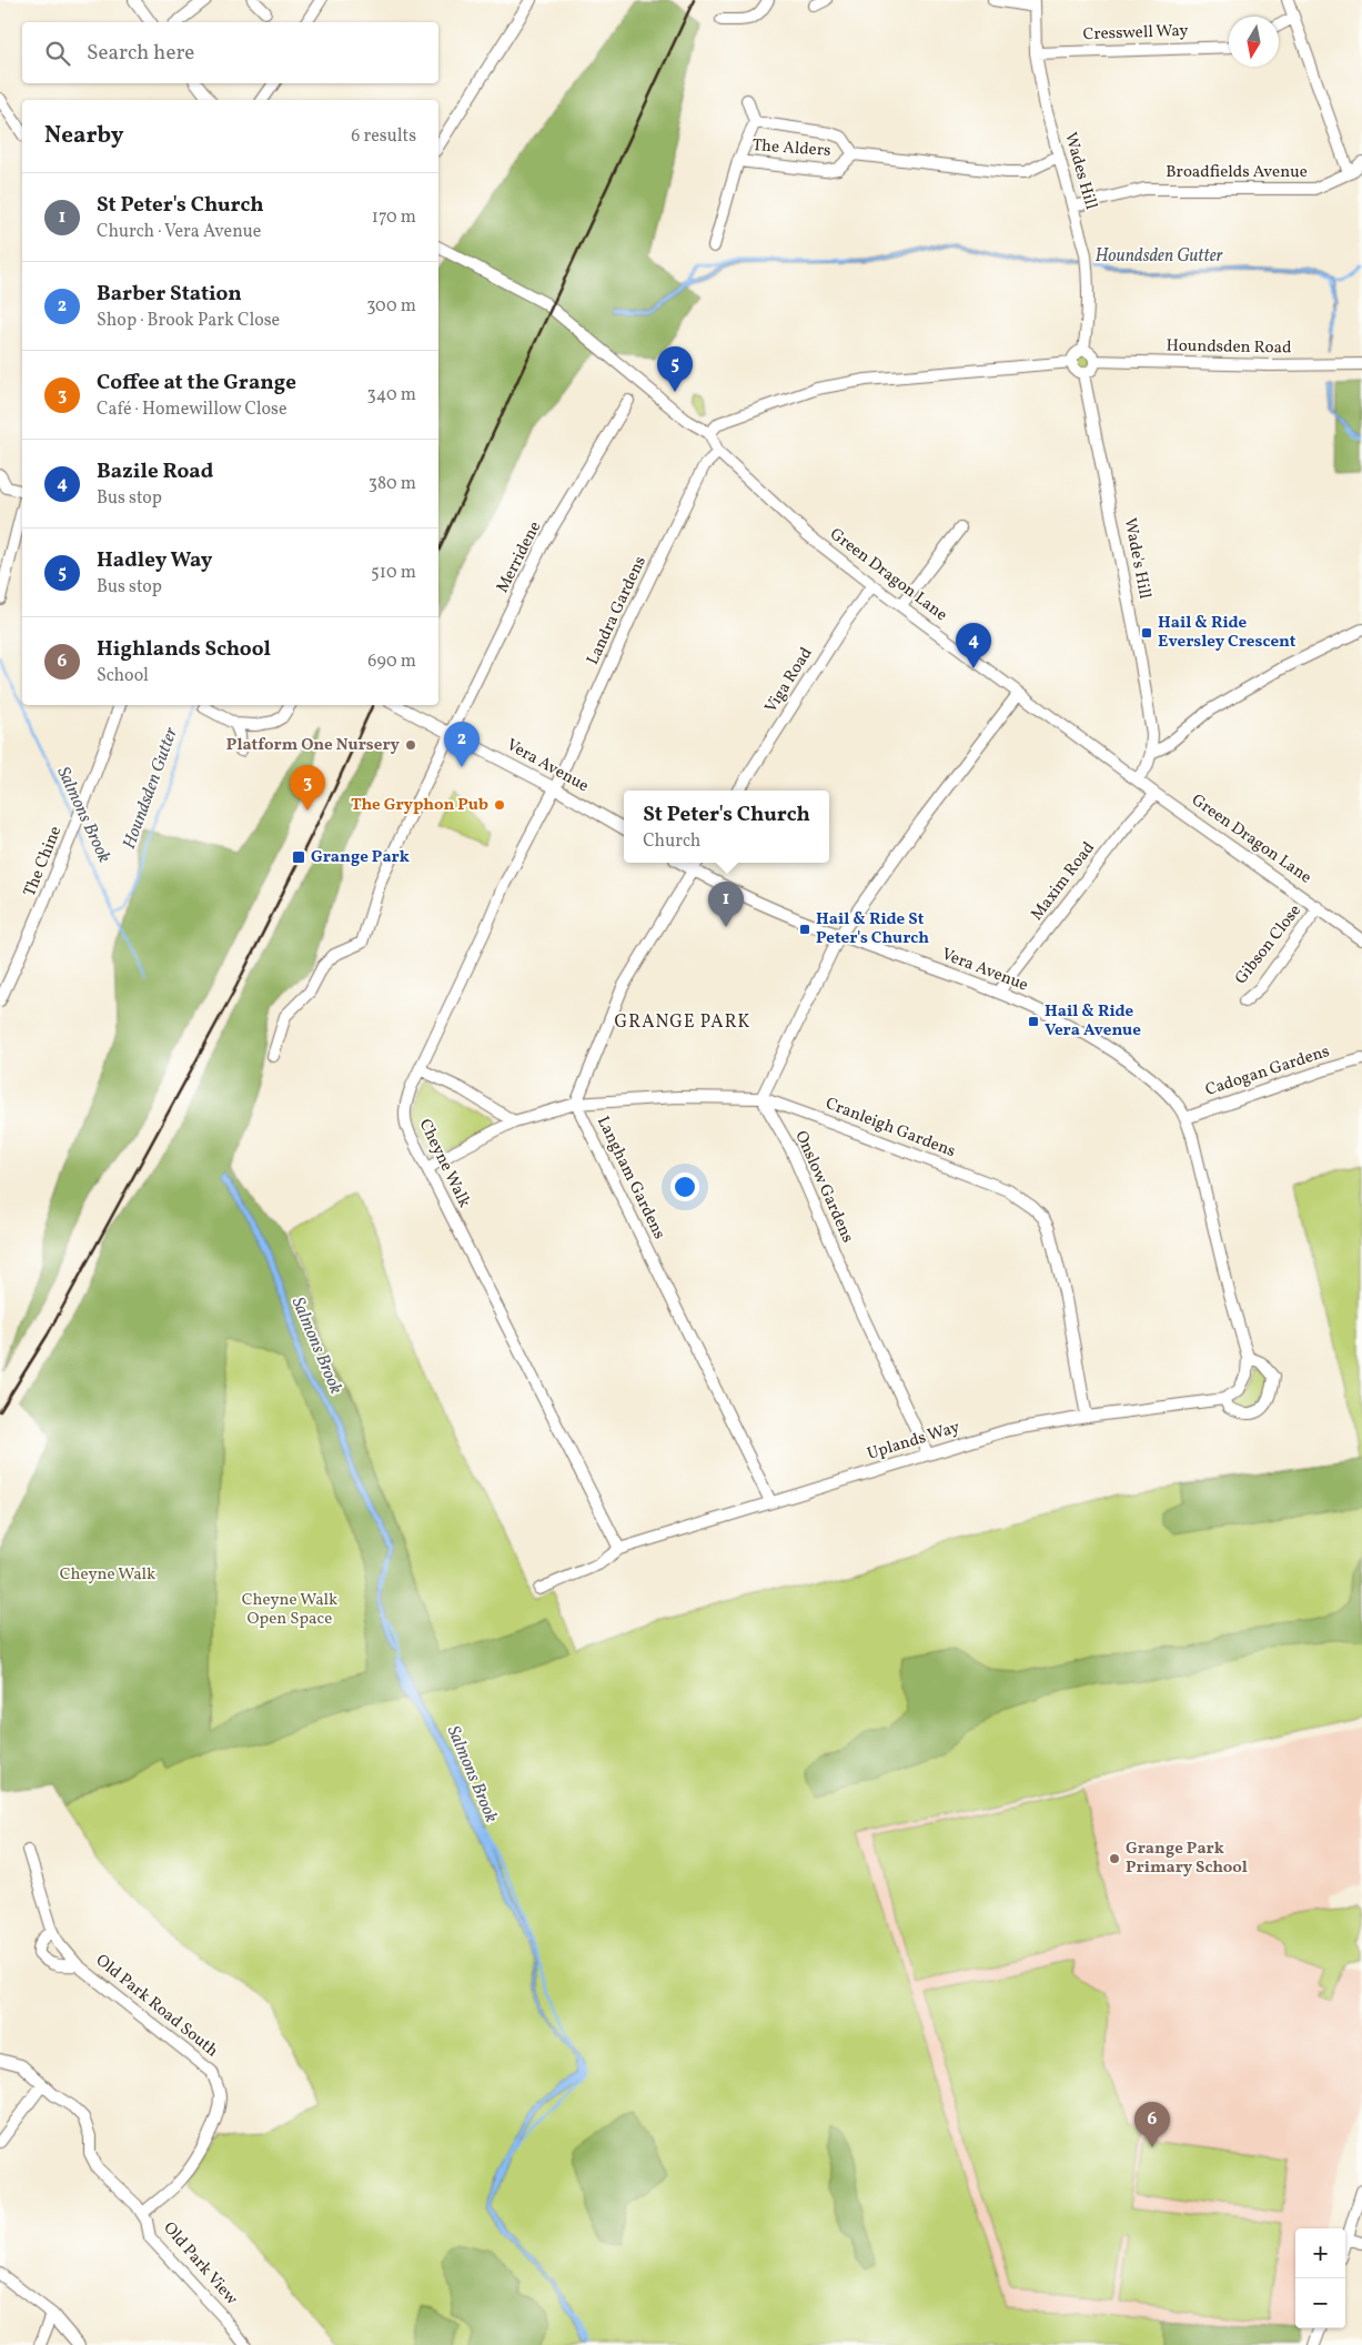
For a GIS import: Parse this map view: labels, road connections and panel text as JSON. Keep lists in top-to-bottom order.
{
  "streets": {
    "street": [
      "Cresswell Way",
      "The Alders",
      "Wades Hill",
      "Broadfields Avenue",
      "Houndsden Road",
      "Merridene",
      "Wade's Hill",
      "Green Dragon Lane",
      "Landra Gardens",
      "Viga Road",
      "Vera Avenue",
      "The Chine",
      "Maxim Road",
      "Gibson Close",
      "Cadogan Gardens",
      "Cranleigh Gardens",
      "Cheyne Walk",
      "Langham Gardens",
      "Onslow Gardens",
      "Uplands Way",
      "Old Park Road South",
      "Old Park View"
    ]
  },
  "crossings": [
    ["Cresswell Way", "Wades Hill"],
    ["The Alders", "Wades Hill"],
    ["Wades Hill", "Broadfields Avenue"],
    ["Wades Hill", "Houndsden Road"],
    ["Wades Hill", "Wade's Hill"],
    ["Houndsden Road", "Wade's Hill"],
    ["Merridene", "Vera Avenue"],
    ["Wade's Hill", "Green Dragon Lane"],
    ["Green Dragon Lane", "Landra Gardens"],
    ["Green Dragon Lane", "Viga Road"],
    ["Green Dragon Lane", "Maxim Road"],
    ["Green Dragon Lane", "Gibson Close"],
    ["Landra Gardens", "Vera Avenue"],
    ["Landra Gardens", "Cheyne Walk"],
    ["Vera Avenue", "Maxim Road"],
    ["Vera Avenue", "Cadogan Gardens"],
    ["Vera Avenue", "Cheyne Walk"],
    ["Vera Avenue", "Langham Gardens"],
    ["Cranleigh Gardens", "Cheyne Walk"],
    ["Cranleigh Gardens", "Langham Gardens"],
    ["Cranleigh Gardens", "Onslow Gardens"],
    ["Cranleigh Gardens", "Uplands Way"],
    ["Cheyne Walk", "Uplands Way"],
    ["Langham Gardens", "Uplands Way"],
    ["Onslow Gardens", "Uplands Way"],
    ["Old Park Road South", "Old Park View"]
  ],
  "districts": ["GRANGE PARK"],
  "water": ["Houndsden Gutter", "Salmons Brook"],
  "parks": ["Cheyne Walk", "Cheyne Walk Open Space"],
  "places": {
    "transit": [
      "Hail & Ride Eversley Crescent",
      "Grange Park",
      "Hail & Ride St Peter's Church",
      "Hail & Ride Vera Avenue"
    ],
    "other": ["Platform One Nursery", "The Gryphon Pub", "Grange Park Primary School"]
  },
  "north": "bottom",
  "page": {
    "search": "Search here",
    "heading": ["Nearby", "6 results"],
    "list": [
      {
        "mark": "1",
        "name": "St Peter's Church",
        "note": "Church · Vera Avenue",
        "value": "170 m"
      },
      {
        "mark": "2",
        "name": "Barber Station",
        "note": "Shop · Brook Park Close",
        "value": "300 m"
      },
      {
        "mark": "3",
        "name": "Coffee at the Grange",
        "note": "Café · Homewillow Close",
        "value": "340 m"
      },
      {
        "mark": "4",
        "name": "Bazile Road",
        "note": "Bus stop",
        "value": "380 m"
      },
      {
        "mark": "5",
        "name": "Hadley Way",
        "note": "Bus stop",
        "value": "510 m"
      },
      {
        "mark": "6",
        "name": "Highlands School",
        "note": "School",
        "value": "690 m"
      }
    ],
    "pins": [
      "5",
      "4",
      "2",
      "3",
      "1",
      "6"
    ],
    "popup": ["St Peter's Church", "Church"],
    "map_buttons": ["+", "−"]
  }
}
